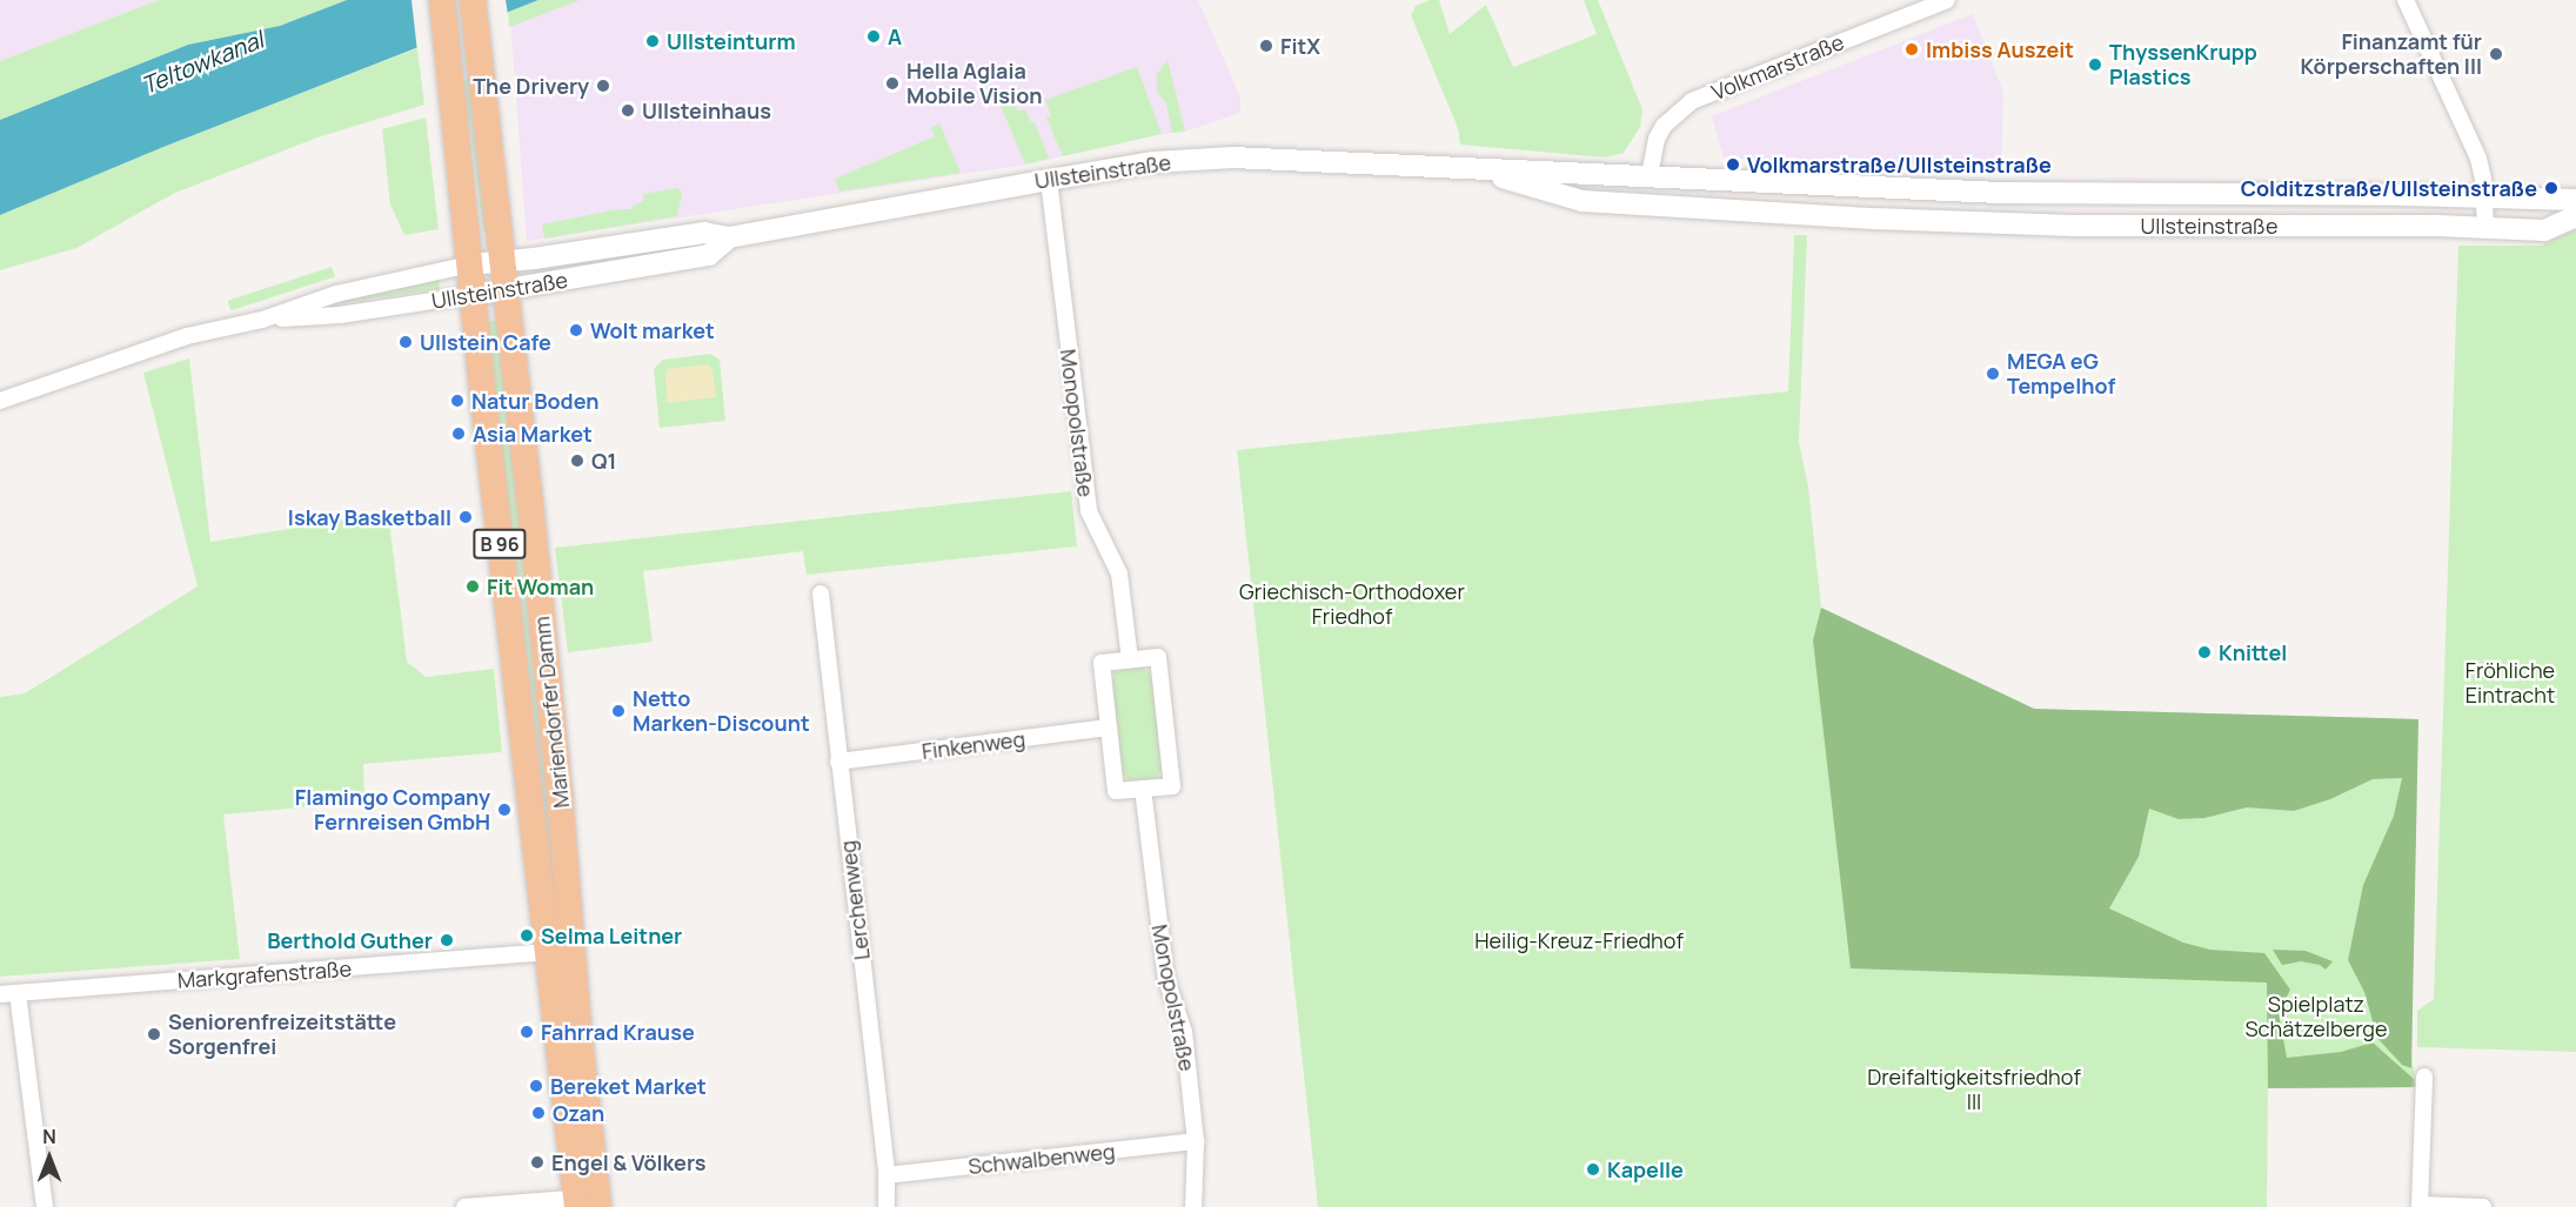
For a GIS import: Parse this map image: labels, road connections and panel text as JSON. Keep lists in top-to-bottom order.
{
  "streets": {
    "main road": ["B 96", "Mariendorfer Damm"],
    "street": [
      "Volkmarstraße",
      "Ullsteinstraße",
      "Monopolstraße",
      "Finkenweg",
      "Lerchenweg",
      "Markgrafenstraße",
      "Schwalbenweg"
    ]
  },
  "crossings": [
    ["Volkmarstraße", "Ullsteinstraße"],
    ["Ullsteinstraße", "Monopolstraße"],
    ["Ullsteinstraße", "Mariendorfer Damm"],
    ["Monopolstraße", "Schwalbenweg"],
    ["Mariendorfer Damm", "Markgrafenstraße"],
    ["Finkenweg", "Lerchenweg"],
    ["Lerchenweg", "Schwalbenweg"]
  ],
  "water": ["Teltowkanal"],
  "parks": [
    "Griechisch-Orthodoxer Friedhof",
    "Fröhliche Eintracht",
    "Heilig-Kreuz-Friedhof",
    "Spielplatz Schätzelberge",
    "Dreifaltigkeitsfriedhof III"
  ],
  "places": [
    "A",
    "Ullsteinturm",
    "FitX",
    "Imbiss Auszeit",
    "Finanzamt für Körperschaften III",
    "ThyssenKrupp Plastics",
    "Hella Aglaia Mobile Vision",
    "The Drivery",
    "Ullsteinhaus",
    "Volkmarstraße/Ullsteinstraße",
    "Colditzstraße/Ullsteinstraße",
    "Wolt market",
    "Ullstein Cafe",
    "MEGA eG Tempelhof",
    "Natur Boden",
    "Asia Market",
    "Q1",
    "Iskay Basketball",
    "Fit Woman",
    "Knittel",
    "Netto Marken-Discount",
    "Flamingo Company Fernreisen GmbH",
    "Selma Leitner",
    "Berthold Guther",
    "Fahrrad Krause",
    "Seniorenfreizeitstätte Sorgenfrei",
    "Bereket Market",
    "Ozan",
    "Engel & Völkers",
    "Kapelle"
  ],
  "north": "top"
}
